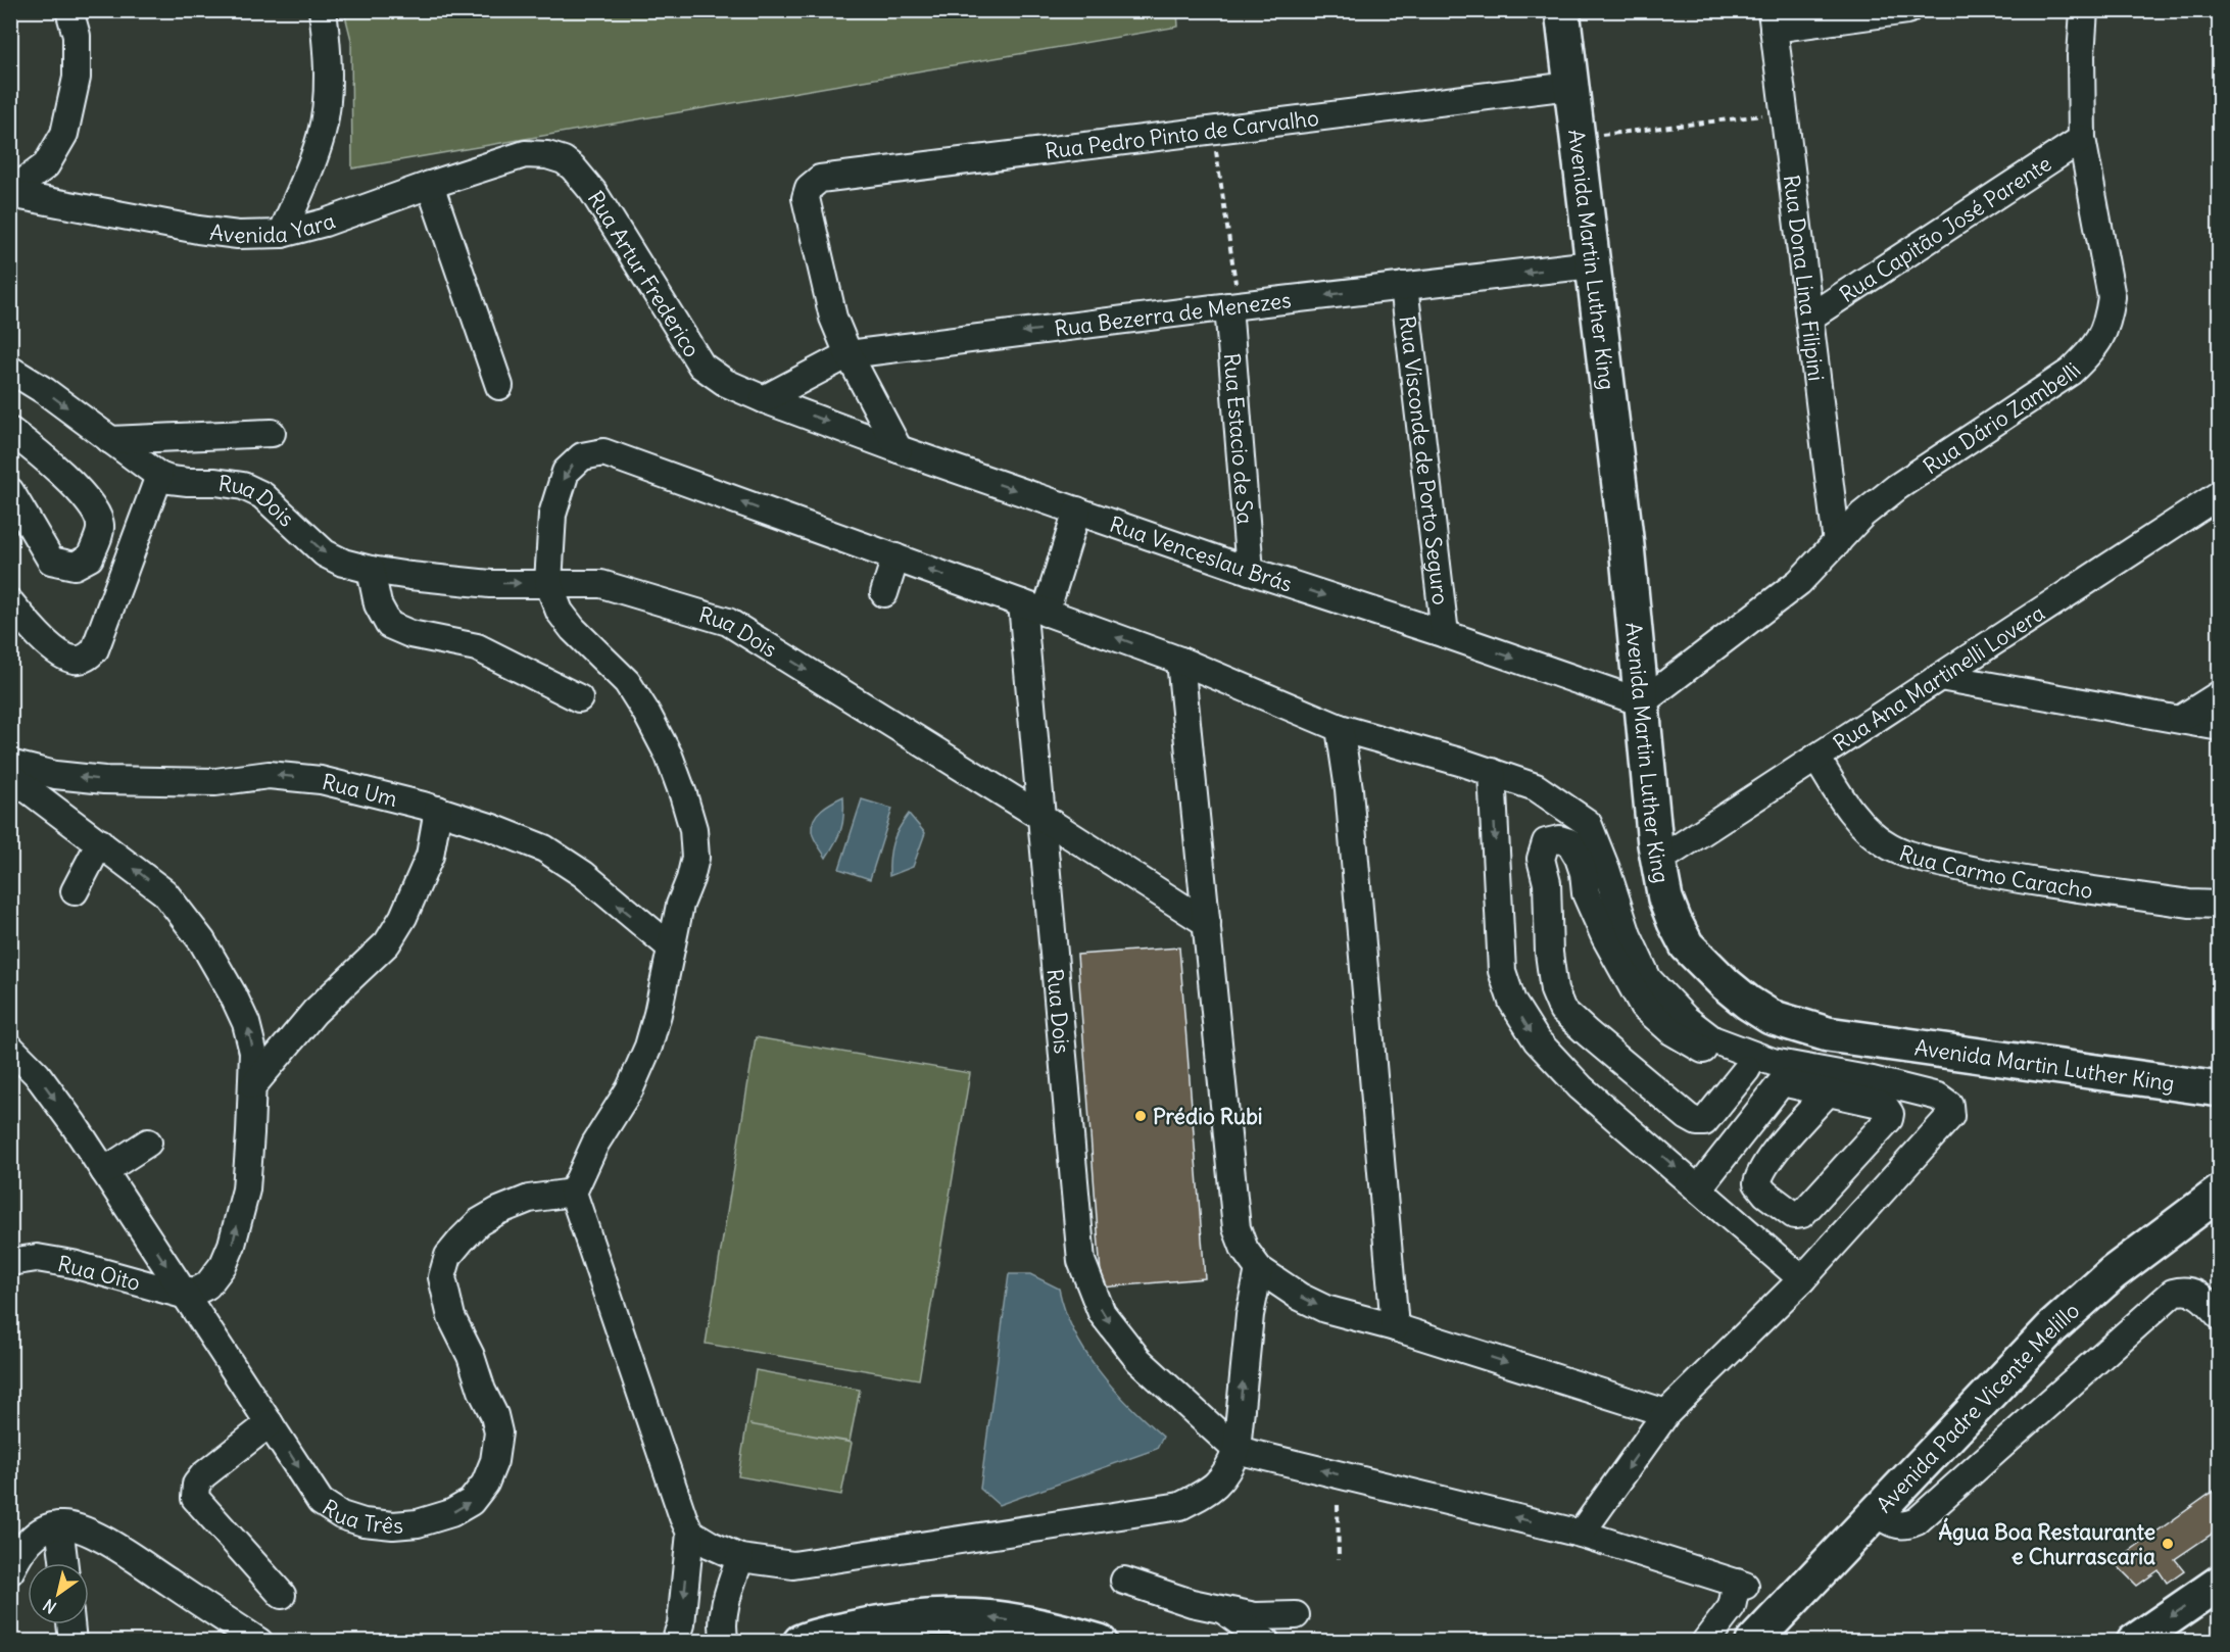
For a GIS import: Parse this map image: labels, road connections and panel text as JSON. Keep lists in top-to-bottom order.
{
  "streets": {
    "main road": ["Avenida Martin Luther King", "Avenida Padre Vicente Melillo"],
    "street": [
      "Rua Pedro Pinto de Carvalho",
      "Avenida Yara",
      "Rua Capitão José Parente",
      "Rua Artur Frederico",
      "Rua Dona Lina Filipini",
      "Rua Bezerra de Menezes",
      "Rua Dário Zambelli",
      "Rua Estacio de Sa",
      "Rua Visconde de Porto Seguro",
      "Rua Dois",
      "Rua Venceslau Brás",
      "Rua Ana Martinelli Lovera",
      "Rua Um",
      "Rua Carmo Caracho",
      "Rua Oito",
      "Rua Três"
    ]
  },
  "crossings": [
    ["Rua Pedro Pinto de Carvalho", "Avenida Martin Luther King"],
    ["Rua Pedro Pinto de Carvalho", "Rua Bezerra de Menezes"],
    ["Avenida Yara", "Rua Artur Frederico"],
    ["Rua Capitão José Parente", "Rua Dona Lina Filipini"],
    ["Rua Capitão José Parente", "Rua Dário Zambelli"],
    ["Avenida Martin Luther King", "Rua Bezerra de Menezes"],
    ["Avenida Martin Luther King", "Rua Dário Zambelli"],
    ["Avenida Martin Luther King", "Rua Venceslau Brás"],
    ["Avenida Martin Luther King", "Rua Ana Martinelli Lovera"],
    ["Rua Artur Frederico", "Rua Bezerra de Menezes"],
    ["Rua Artur Frederico", "Rua Venceslau Brás"],
    ["Rua Dona Lina Filipini", "Rua Dário Zambelli"],
    ["Rua Bezerra de Menezes", "Rua Estacio de Sa"],
    ["Rua Bezerra de Menezes", "Rua Visconde de Porto Seguro"],
    ["Rua Bezerra de Menezes", "Rua Venceslau Brás"],
    ["Rua Dário Zambelli", "Rua Venceslau Brás"],
    ["Rua Estacio de Sa", "Rua Venceslau Brás"],
    ["Rua Visconde de Porto Seguro", "Rua Venceslau Brás"],
    ["Rua Ana Martinelli Lovera", "Rua Carmo Caracho"],
    ["Rua Oito", "Rua Três"]
  ],
  "one_way": ["Rua Bezerra de Menezes", "Rua Um"],
  "places": ["Prédio Rubi", "Água Boa Restaurante e Churrascaria"],
  "north": "bottom left"
}
